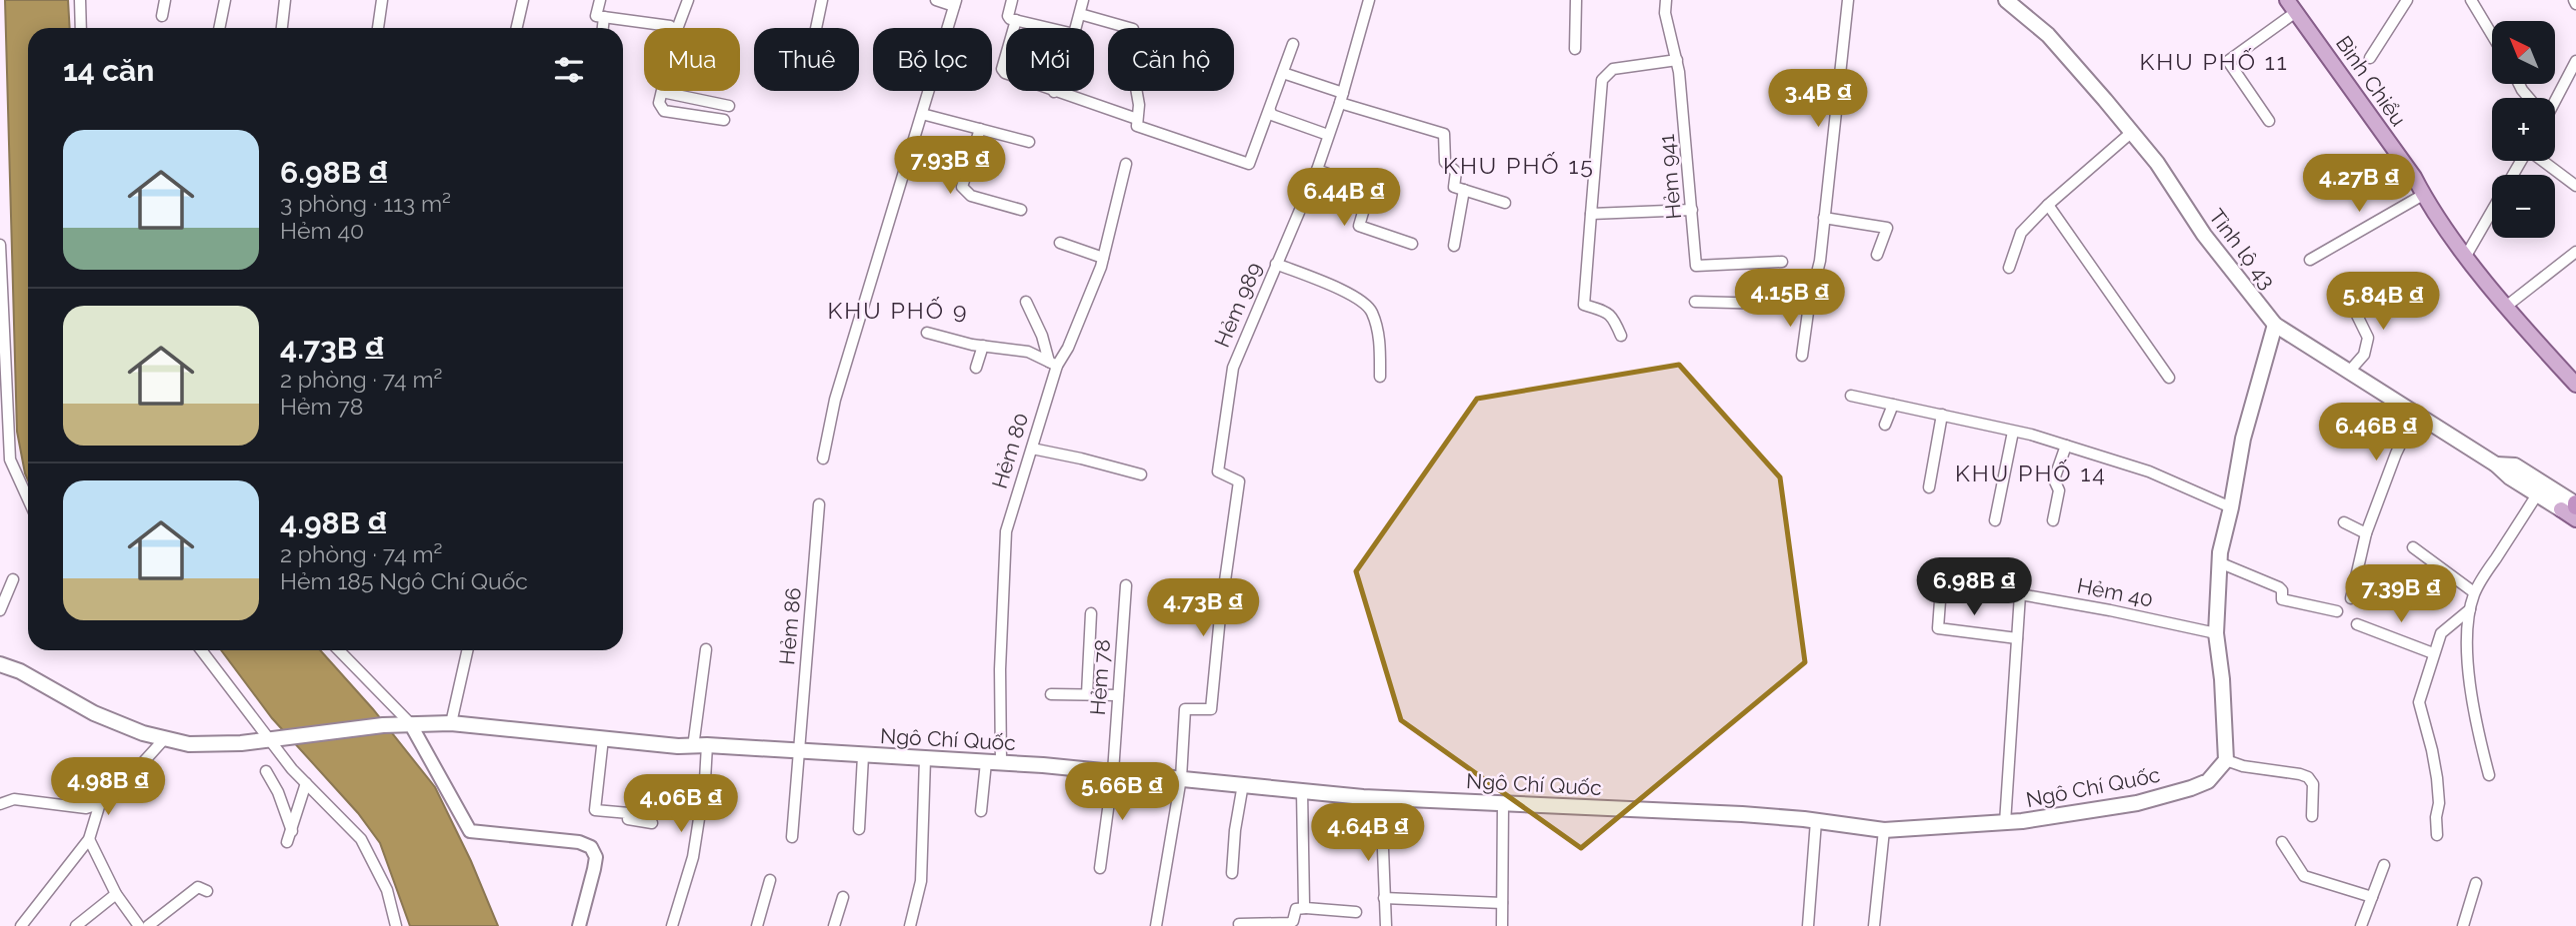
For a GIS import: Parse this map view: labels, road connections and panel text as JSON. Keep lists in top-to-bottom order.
{
  "streets": {
    "main road": ["Bình Chiểu", "Tỉnh lộ 43", "Ngô Chí Quốc"],
    "street": [
      "Hẻm 941",
      "Hẻm 989",
      "Hẻm 80",
      "Hẻm 40",
      "Hẻm 86",
      "Hẻm 78"
    ]
  },
  "crossings": [
    ["Hẻm 989", "Ngô Chí Quốc"],
    ["Hẻm 80", "Ngô Chí Quốc"],
    ["Hẻm 86", "Ngô Chí Quốc"],
    ["Hẻm 78", "Ngô Chí Quốc"]
  ],
  "districts": [
    "KHU PHỐ 11",
    "KHU PHỐ 15",
    "KHU PHỐ 9",
    "KHU PHỐ 14"
  ],
  "north": "top left",
  "page": {
    "map_buttons": ["+", "−"],
    "chip": [
      "Mua",
      "Thuê",
      "Bộ lọc",
      "Mới",
      "Căn hộ"
    ],
    "heading": "14 căn",
    "price": [
      "3.4B ₫",
      "7.93B ₫",
      "4.27B ₫",
      "6.44B ₫",
      "4.15B ₫",
      "5.84B ₫",
      "6.46B ₫",
      "6.98B ₫",
      "7.39B ₫",
      "4.73B ₫",
      "4.98B ₫",
      "5.66B ₫",
      "4.06B ₫",
      "4.64B ₫"
    ],
    "list": [
      {
        "name": "6.98B ₫",
        "note": "3 phòng · 113 m² · Hẻm 40"
      },
      {
        "name": "4.73B ₫",
        "note": "2 phòng · 74 m² · Hẻm 78"
      },
      {
        "name": "4.98B ₫",
        "note": "2 phòng · 74 m² · Hẻm 185 Ngô Chí Quốc"
      }
    ]
  }
}
